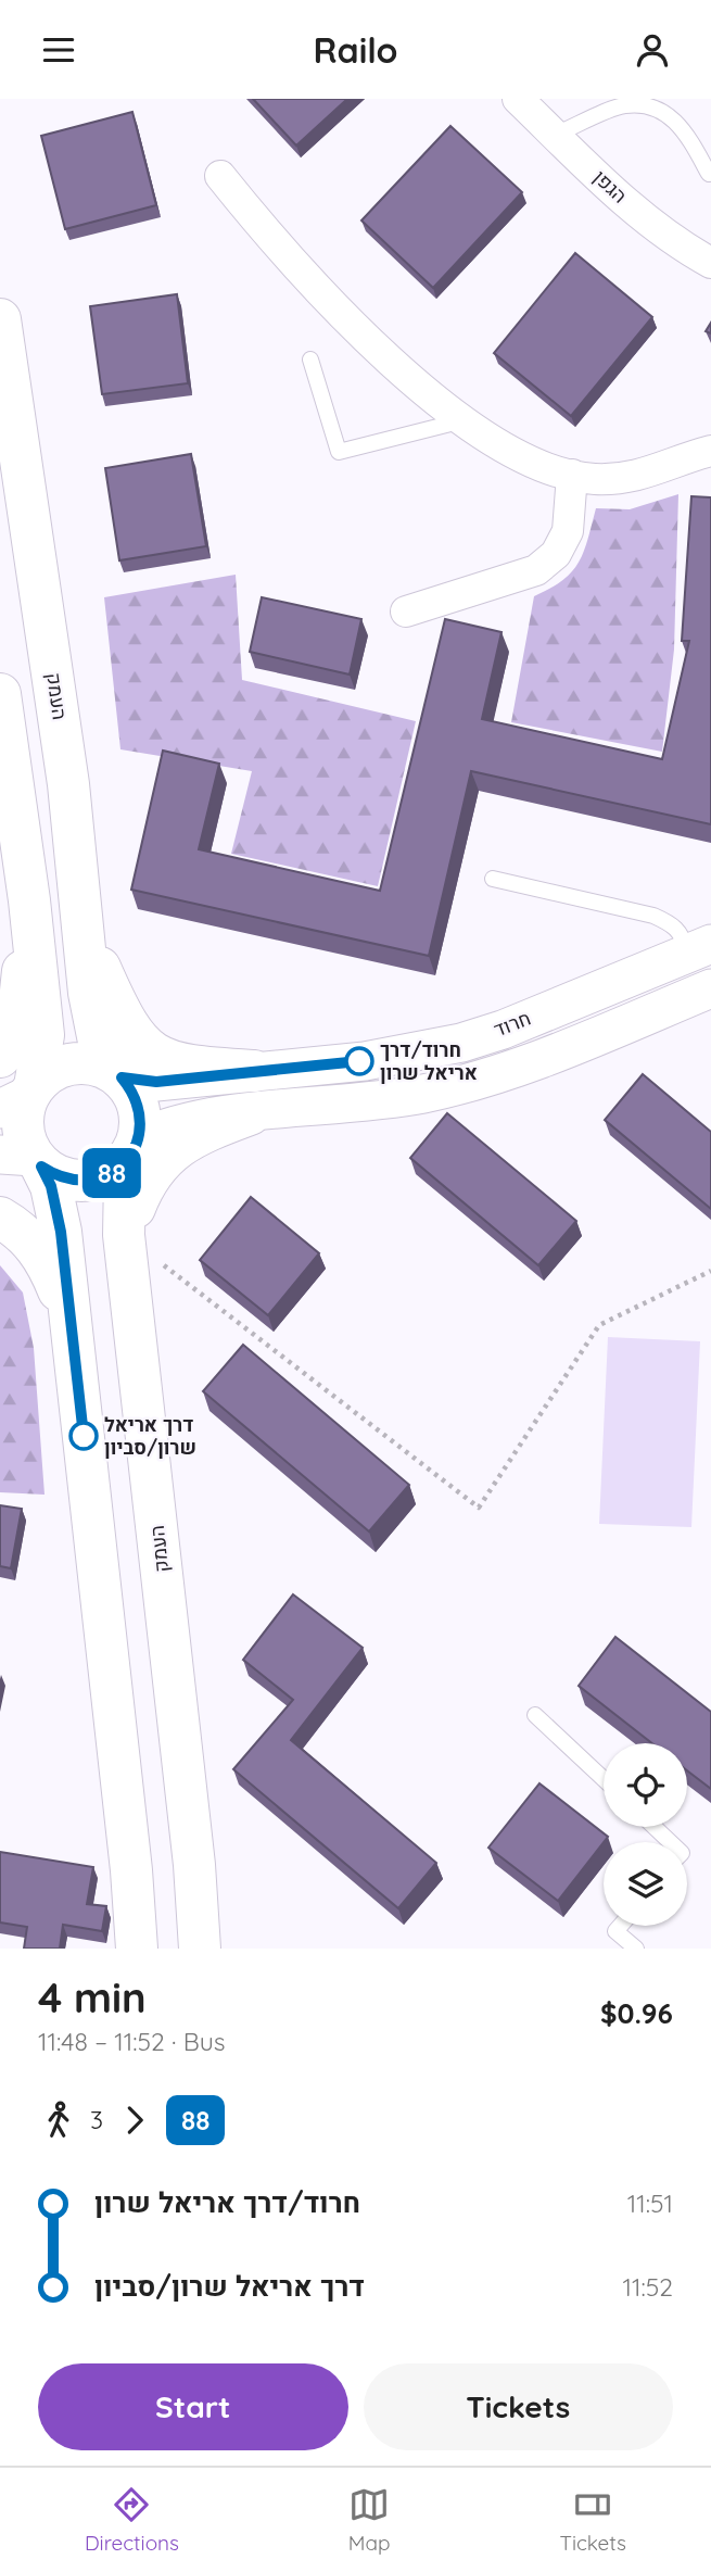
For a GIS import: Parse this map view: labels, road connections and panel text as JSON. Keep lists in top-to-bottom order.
{
  "streets": {
    "main road": ["העמק"],
    "street": ["הגפן", "חרוד"]
  },
  "crossings": [
    ["העמק", "חרוד"]
  ],
  "places": ["חרוד/דרך אריאל שרון", "דרך אריאל שרון/סביון"],
  "lines": ["bus line 88"],
  "page": {
    "header": "Railo",
    "on_map": "88",
    "heading": ["4 min", "11:48 – 11:52 · Bus", "$0.96"],
    "legs": ["3", "88"],
    "list": [
      {
        "name": "חרוד/דרך אריאל שרון",
        "value": "11:51"
      },
      {
        "name": "דרך אריאל שרון/סביון",
        "value": "11:52"
      }
    ],
    "buttons": ["Start", "Tickets"],
    "tabs": ["Directions", "Map", "Tickets"]
  }
}
